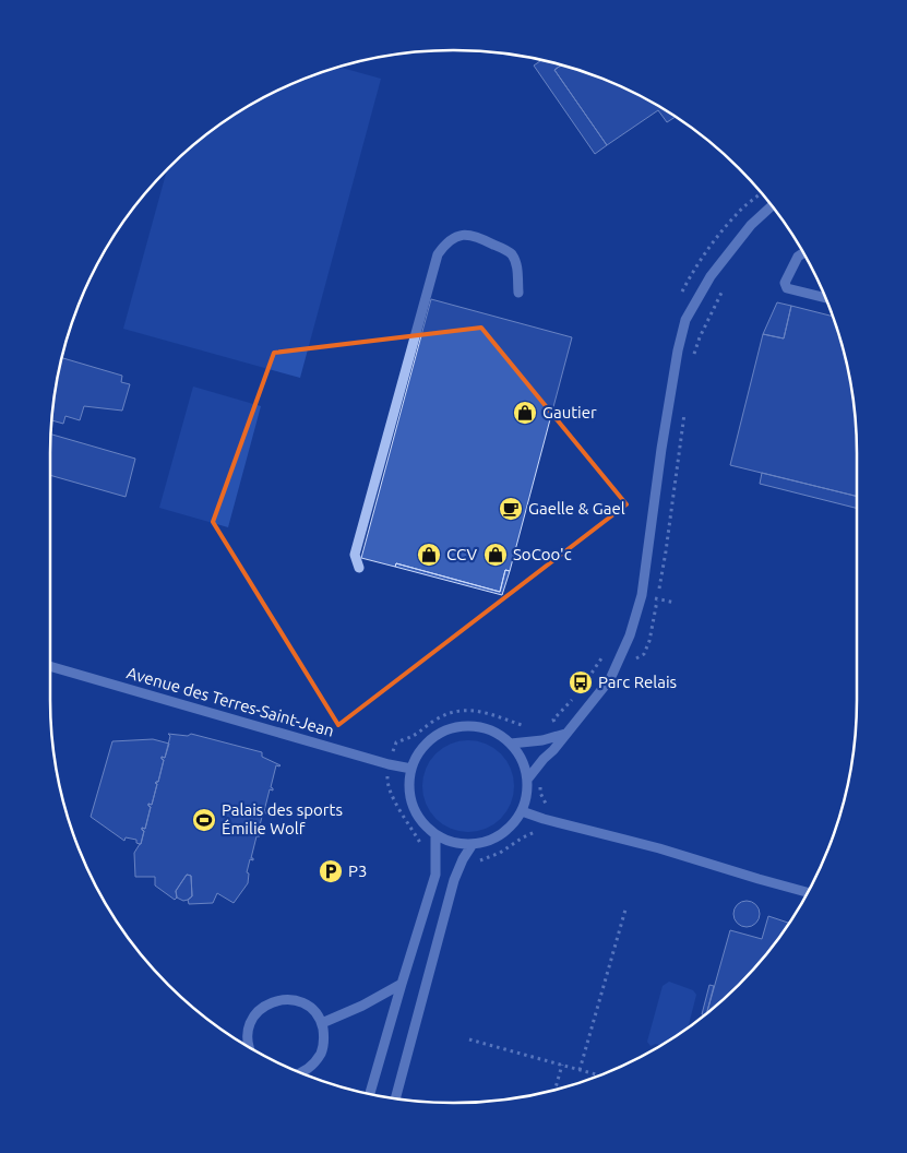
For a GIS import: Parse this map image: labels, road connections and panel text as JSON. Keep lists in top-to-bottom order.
{
  "streets": {
    "street": ["Avenue des Terres-Saint-Jean"]
  },
  "places": {
    "shop": ["Gautier", "CCV", "SoCoo'c"],
    "cafe": ["Gaelle & Gael"],
    "bus stop": ["Parc Relais"],
    "sports": ["Palais des sports Émilie Wolf"],
    "parking": ["P3"]
  }
}
